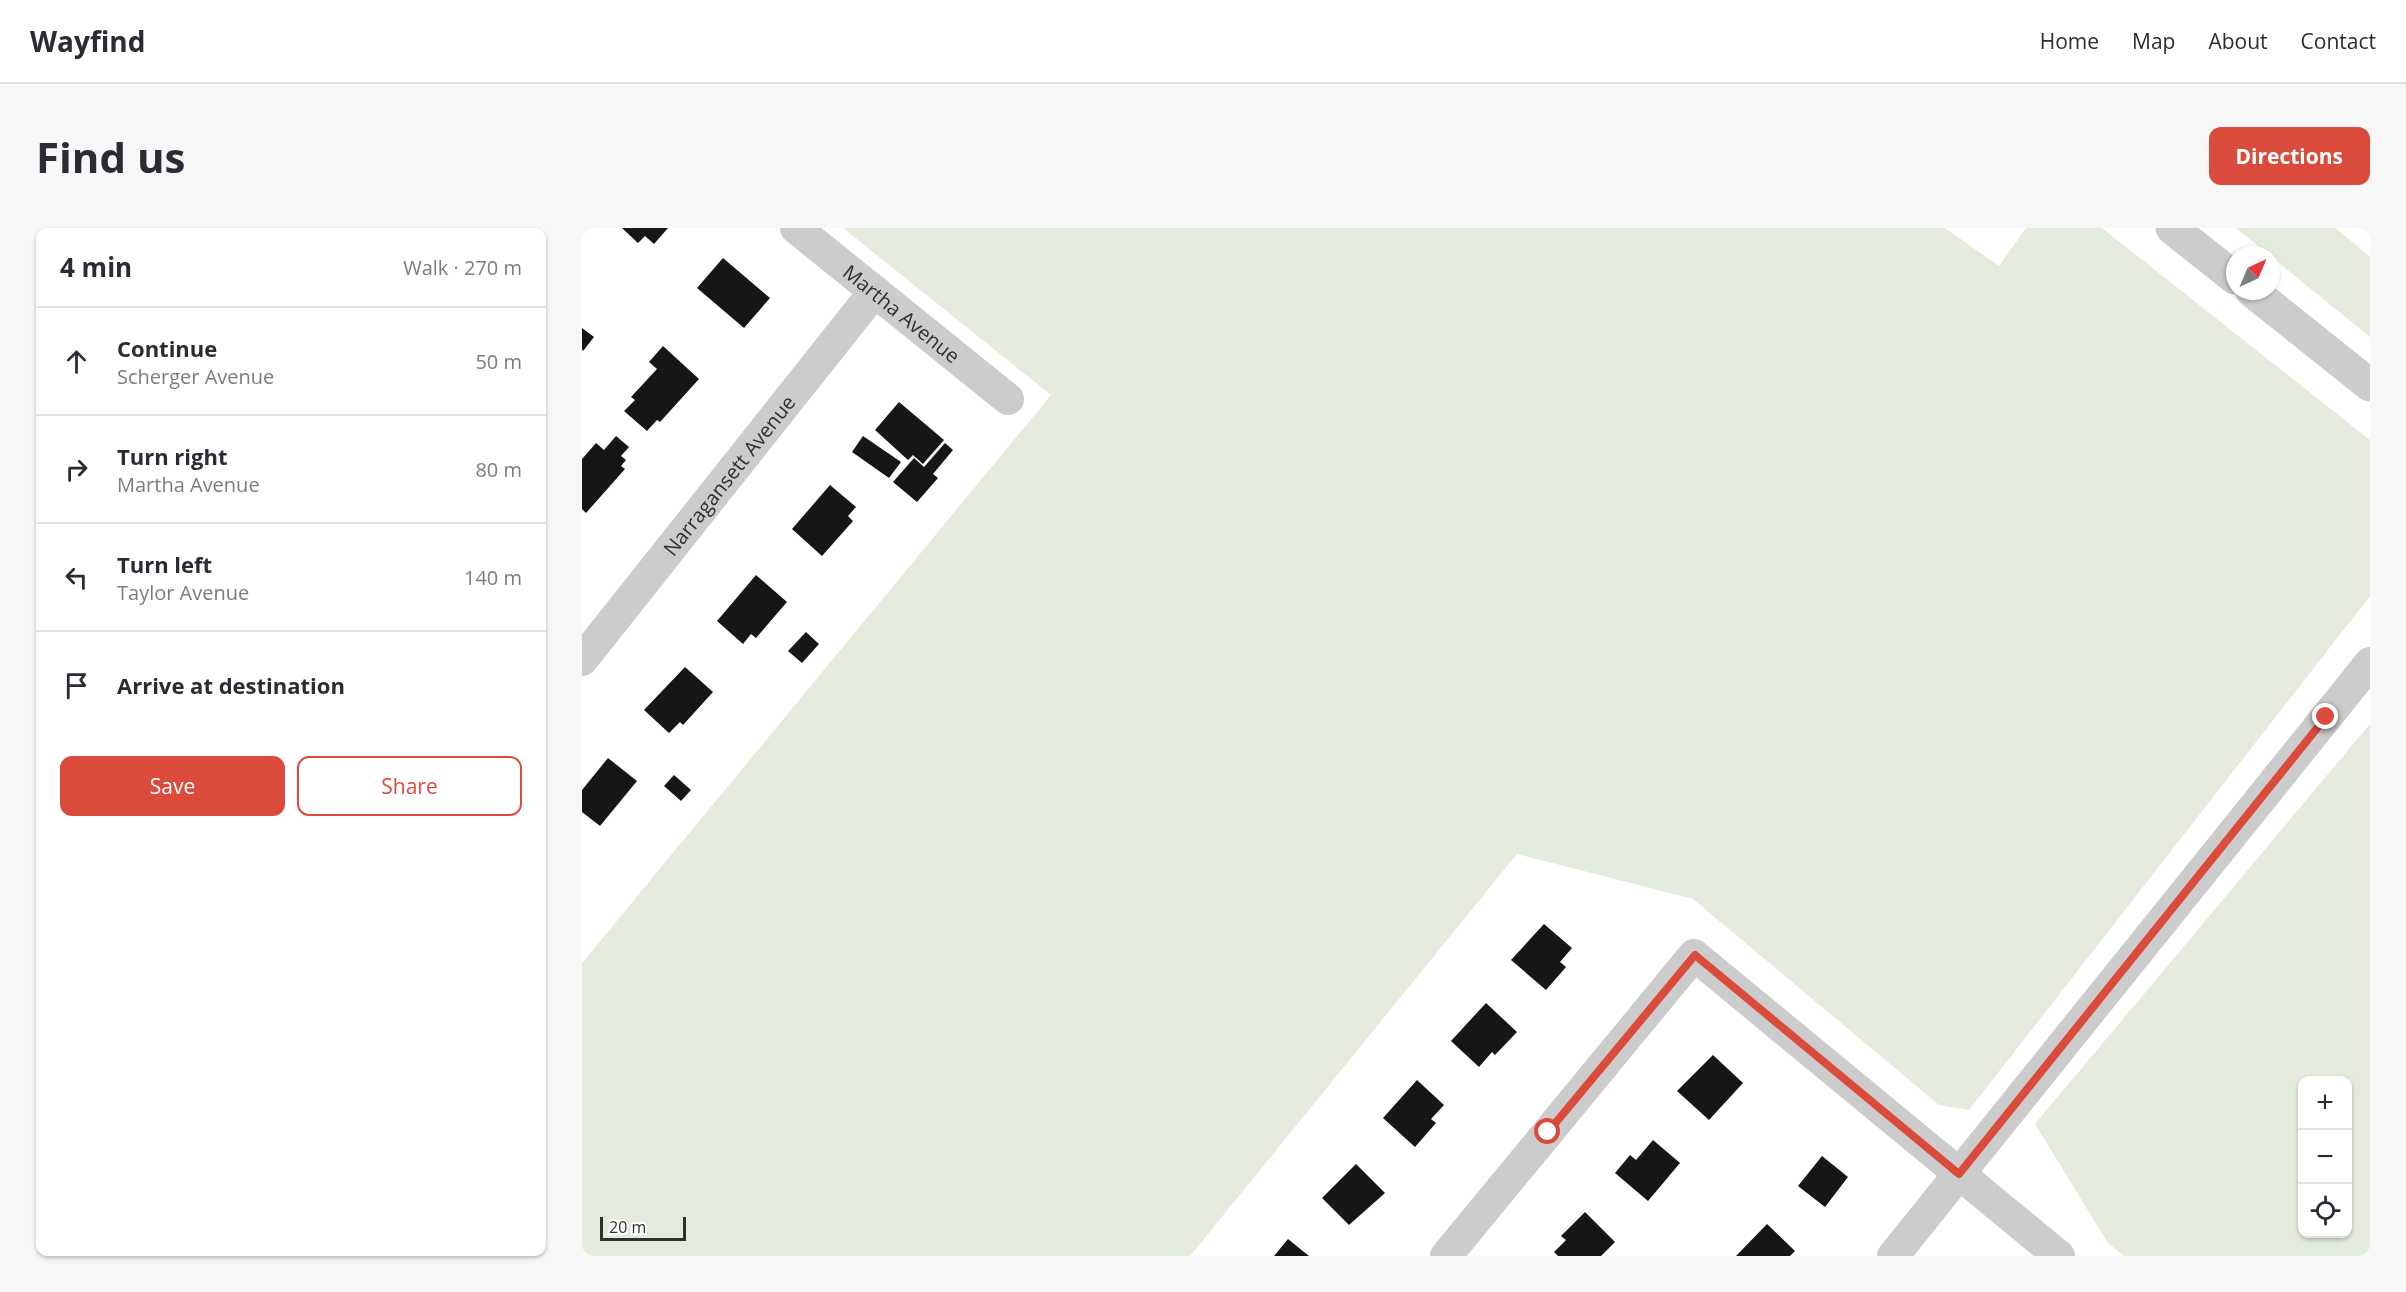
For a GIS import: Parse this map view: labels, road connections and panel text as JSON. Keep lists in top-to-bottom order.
{
  "streets": {
    "street": ["Martha Avenue", "Narragansett Avenue"]
  },
  "crossings": [
    ["Martha Avenue", "Narragansett Avenue"]
  ],
  "scale_bar": "20 m",
  "north": "top right",
  "page": {
    "header": "Wayfind",
    "nav": [
      "Home",
      "Map",
      "About",
      "Contact"
    ],
    "buttons": [
      "Directions",
      ["Save", "Share"]
    ],
    "title": "Find us",
    "heading": ["4 min", "Walk · 270 m"],
    "list": [
      ["Continue", "Scherger Avenue", "50 m"],
      ["Turn right", "Martha Avenue", "80 m"],
      ["Turn left", "Taylor Avenue", "140 m"],
      "Arrive at destination"
    ],
    "map_buttons": ["+", "−"],
    "scale": "20 m"
  }
}
